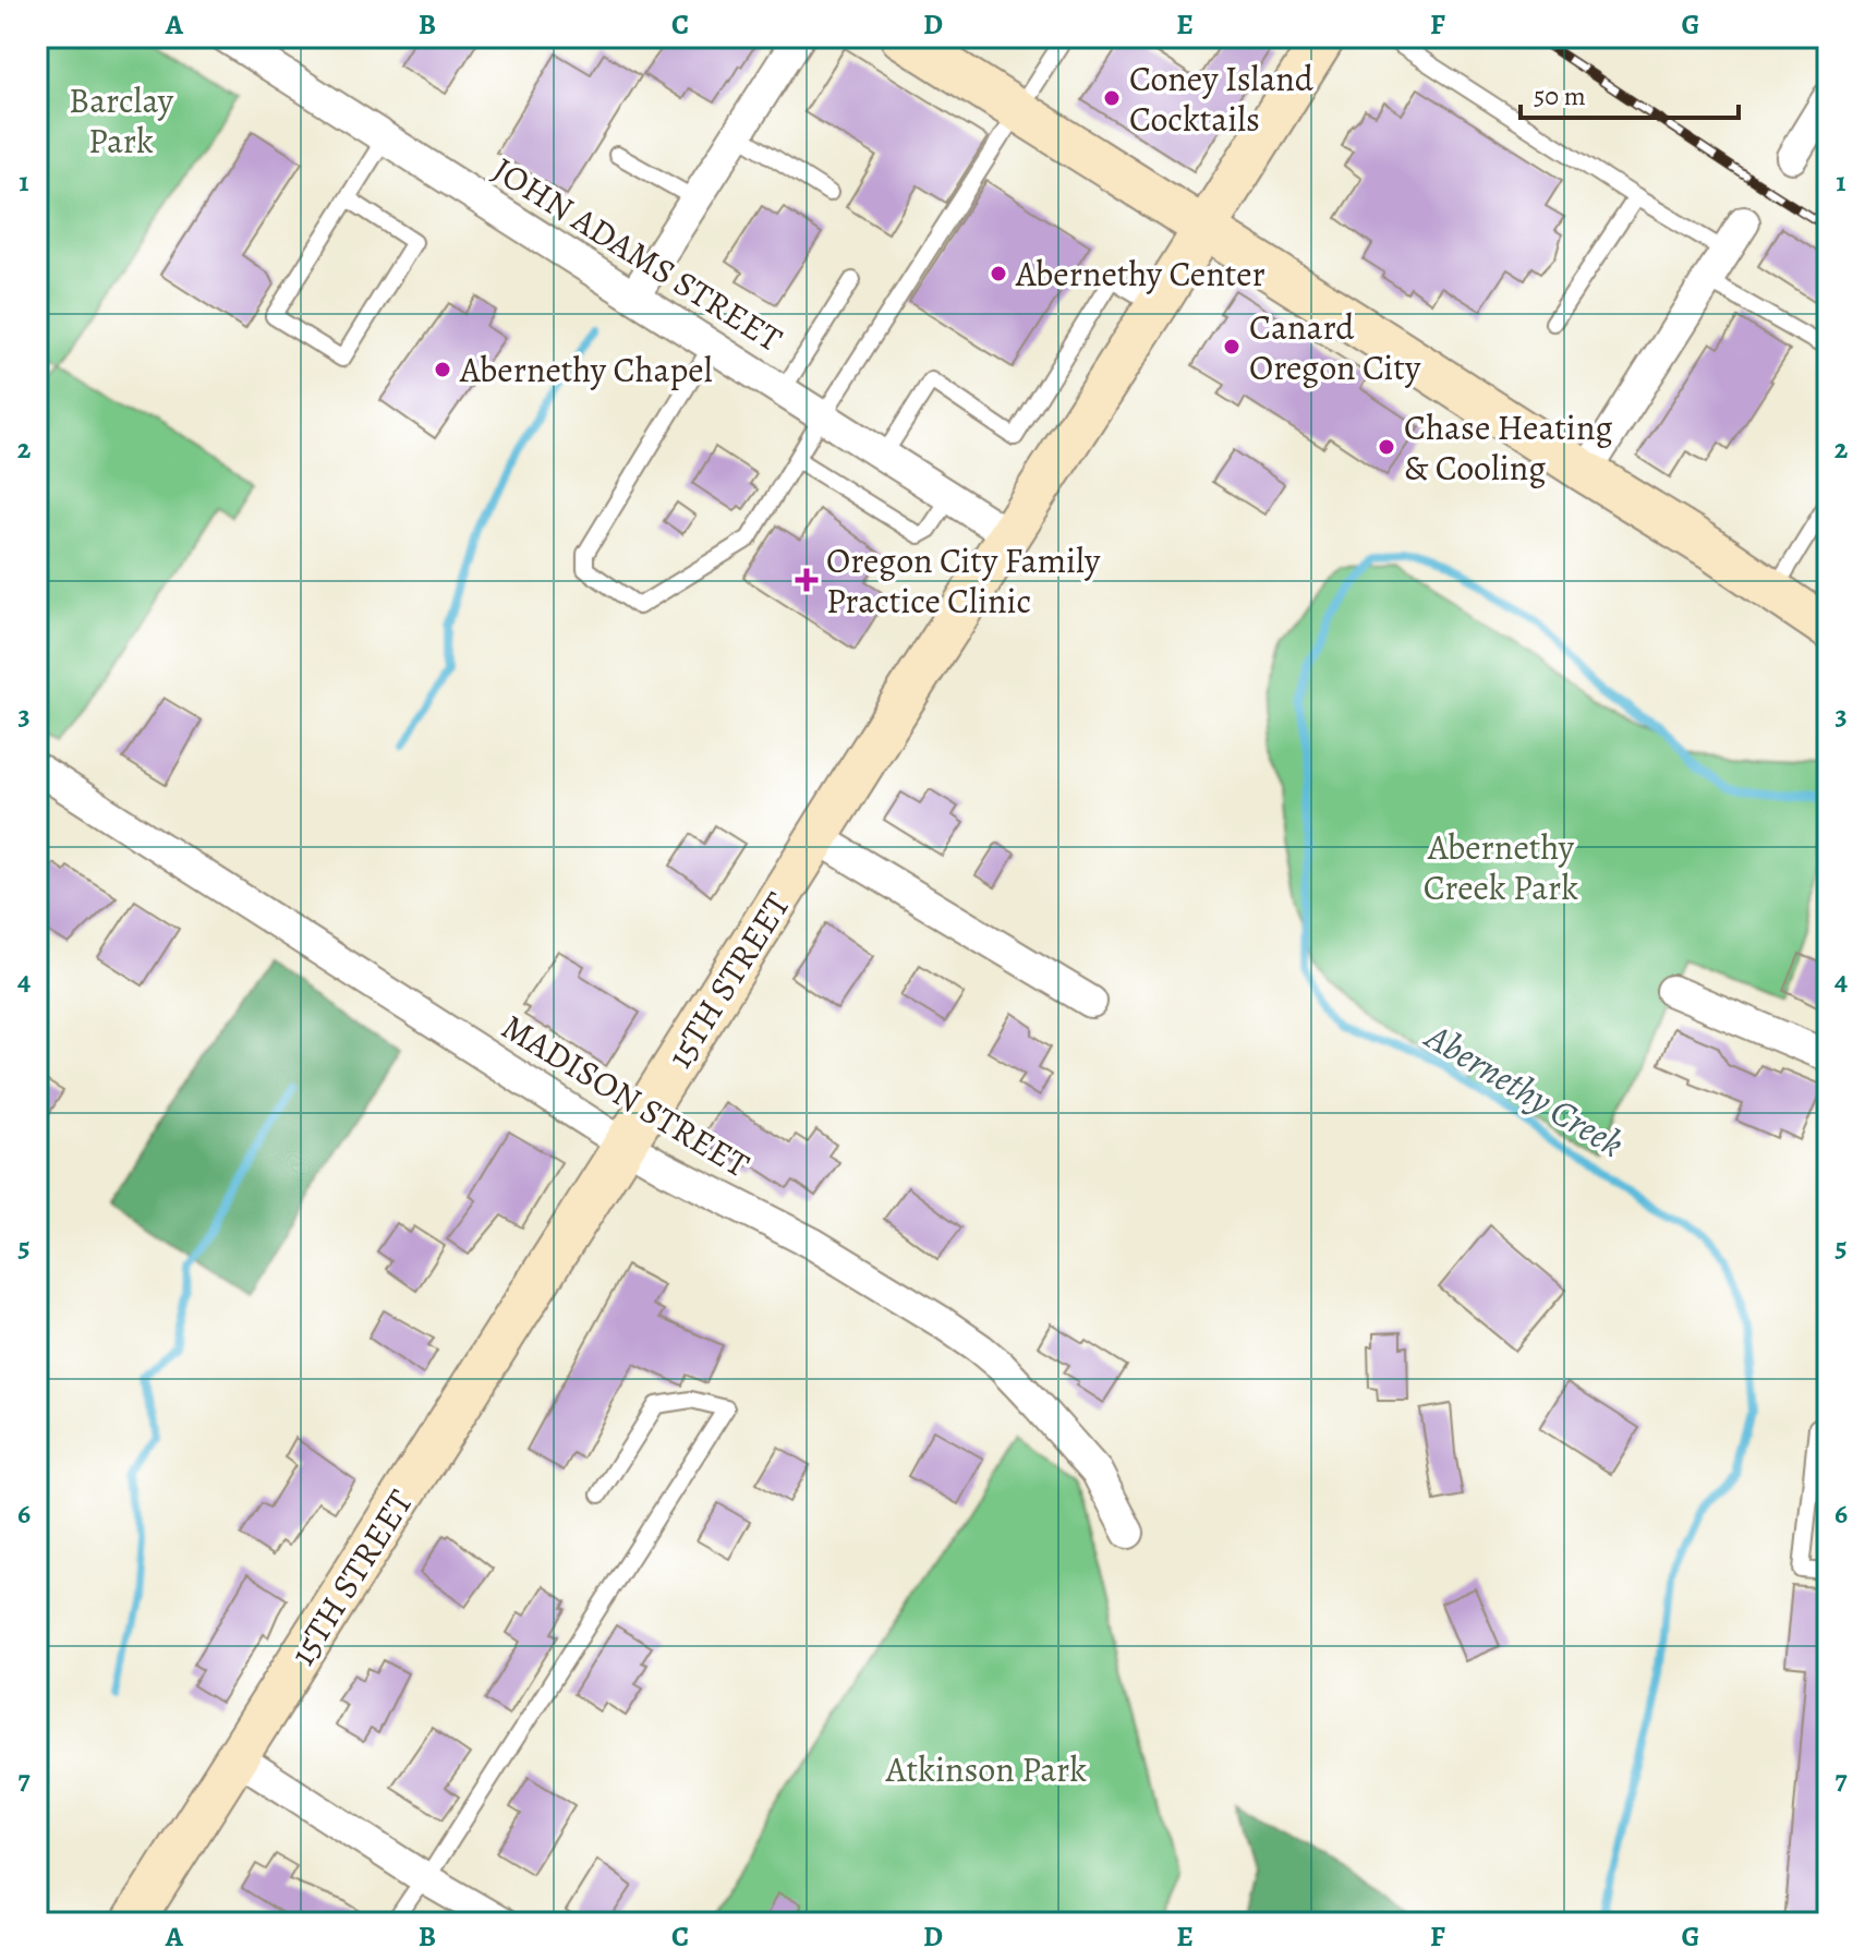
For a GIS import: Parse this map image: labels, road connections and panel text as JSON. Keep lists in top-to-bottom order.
{
  "streets": {
    "street": ["JOHN ADAMS STREET", "15TH STREET", "MADISON STREET"]
  },
  "crossings": [
    ["JOHN ADAMS STREET", "15TH STREET"],
    ["15TH STREET", "MADISON STREET"]
  ],
  "water": ["Abernethy Creek"],
  "parks": ["Barclay Park", "Abernethy Creek Park", "Atkinson Park"],
  "places": {
    "other": [
      "Coney Island Cocktails",
      "Abernethy Center",
      "Canard Oregon City",
      "Abernethy Chapel",
      "Chase Heating & Cooling"
    ],
    "health": ["Oregon City Family Practice Clinic"]
  },
  "scale_bar": "50 m",
  "grid": {
    "columns": [
      "A",
      "B",
      "C",
      "D",
      "E",
      "F",
      "G"
    ],
    "rows": [
      "1",
      "2",
      "3",
      "4",
      "5",
      "6",
      "7"
    ]
  }
}
